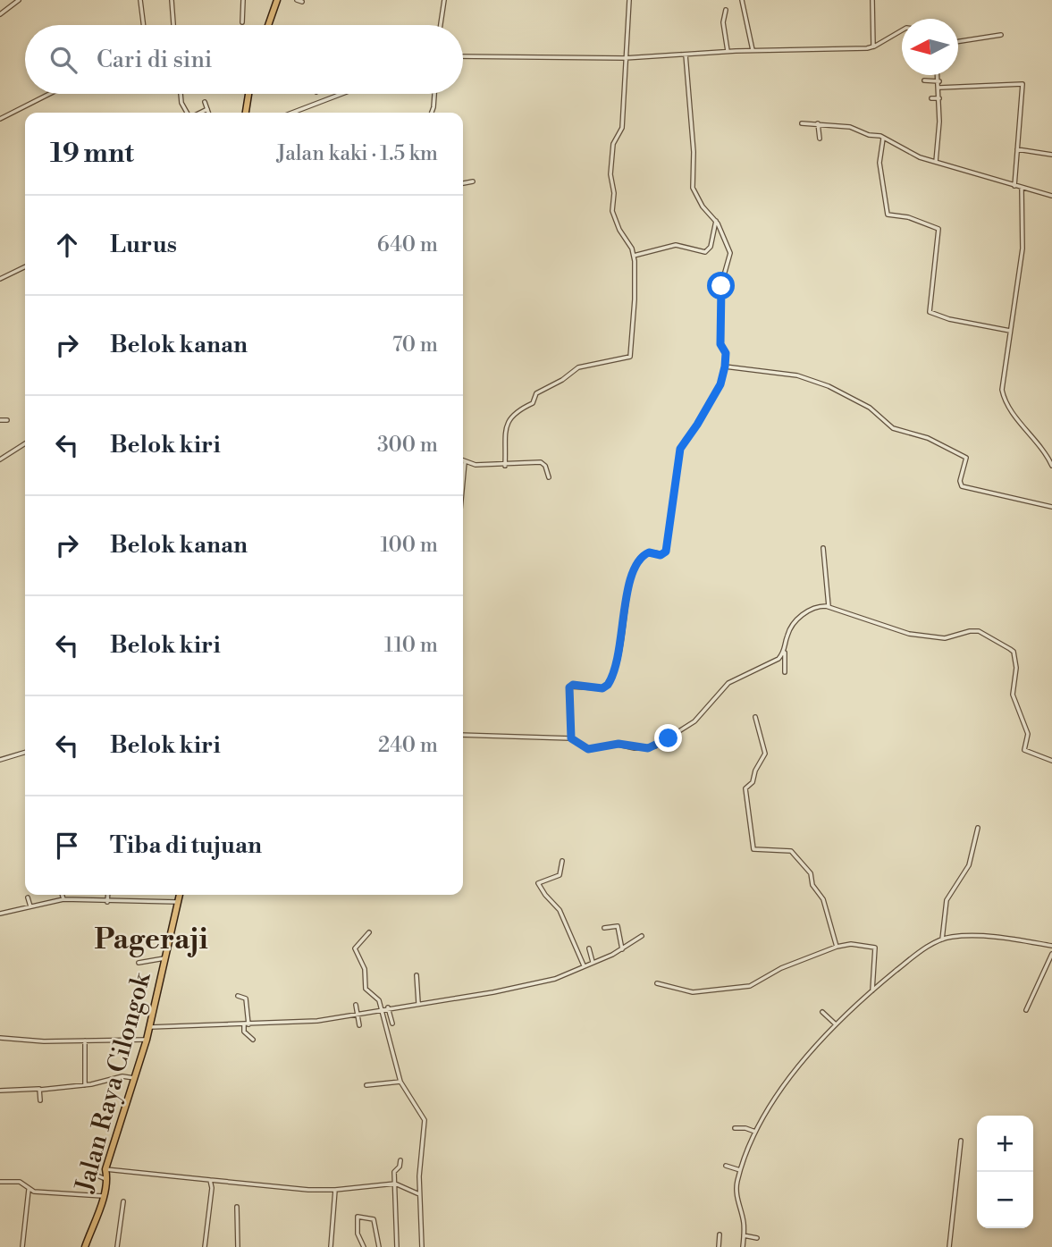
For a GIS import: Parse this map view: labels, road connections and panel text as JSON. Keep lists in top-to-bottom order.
{
  "streets": {
    "highway": ["Jalan Raya Cilongok"]
  },
  "districts": ["Pageraji"],
  "north": "left",
  "page": {
    "search": "Cari di sini",
    "heading": ["19 mnt", "Jalan kaki · 1.5 km"],
    "list": [
      ["Lurus", "640 m"],
      ["Belok kanan", "70 m"],
      ["Belok kiri", "300 m"],
      ["Belok kanan", "100 m"],
      ["Belok kiri", "110 m"],
      ["Belok kiri", "240 m"],
      "Tiba di tujuan"
    ],
    "map_buttons": ["+", "−"]
  }
}
